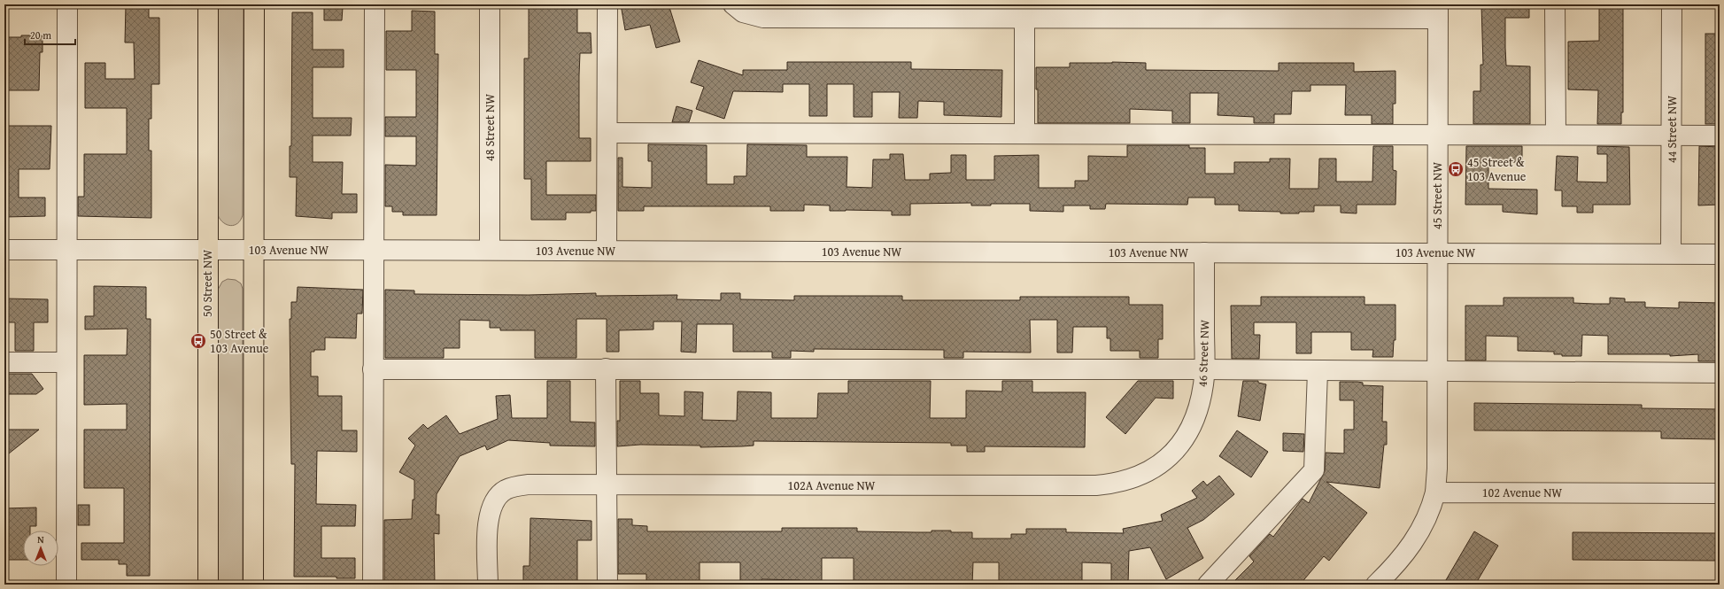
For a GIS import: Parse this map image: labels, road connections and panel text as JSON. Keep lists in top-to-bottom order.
{
  "streets": {
    "main road": ["50 Street NW"],
    "street": [
      "48 Street NW",
      "44 Street NW",
      "45 Street NW",
      "103 Avenue NW",
      "46 Street NW",
      "102A Avenue NW",
      "102 Avenue NW"
    ]
  },
  "crossings": [
    ["48 Street NW", "103 Avenue NW"],
    ["44 Street NW", "103 Avenue NW"],
    ["45 Street NW", "103 Avenue NW"],
    ["45 Street NW", "102 Avenue NW"],
    ["103 Avenue NW", "50 Street NW"],
    ["103 Avenue NW", "46 Street NW"],
    ["46 Street NW", "102A Avenue NW"]
  ],
  "places": {
    "bus stop": ["45 Street & 103 Avenue", "50 Street & 103 Avenue"]
  },
  "scale_bar": "20 m",
  "north": "top"
}
